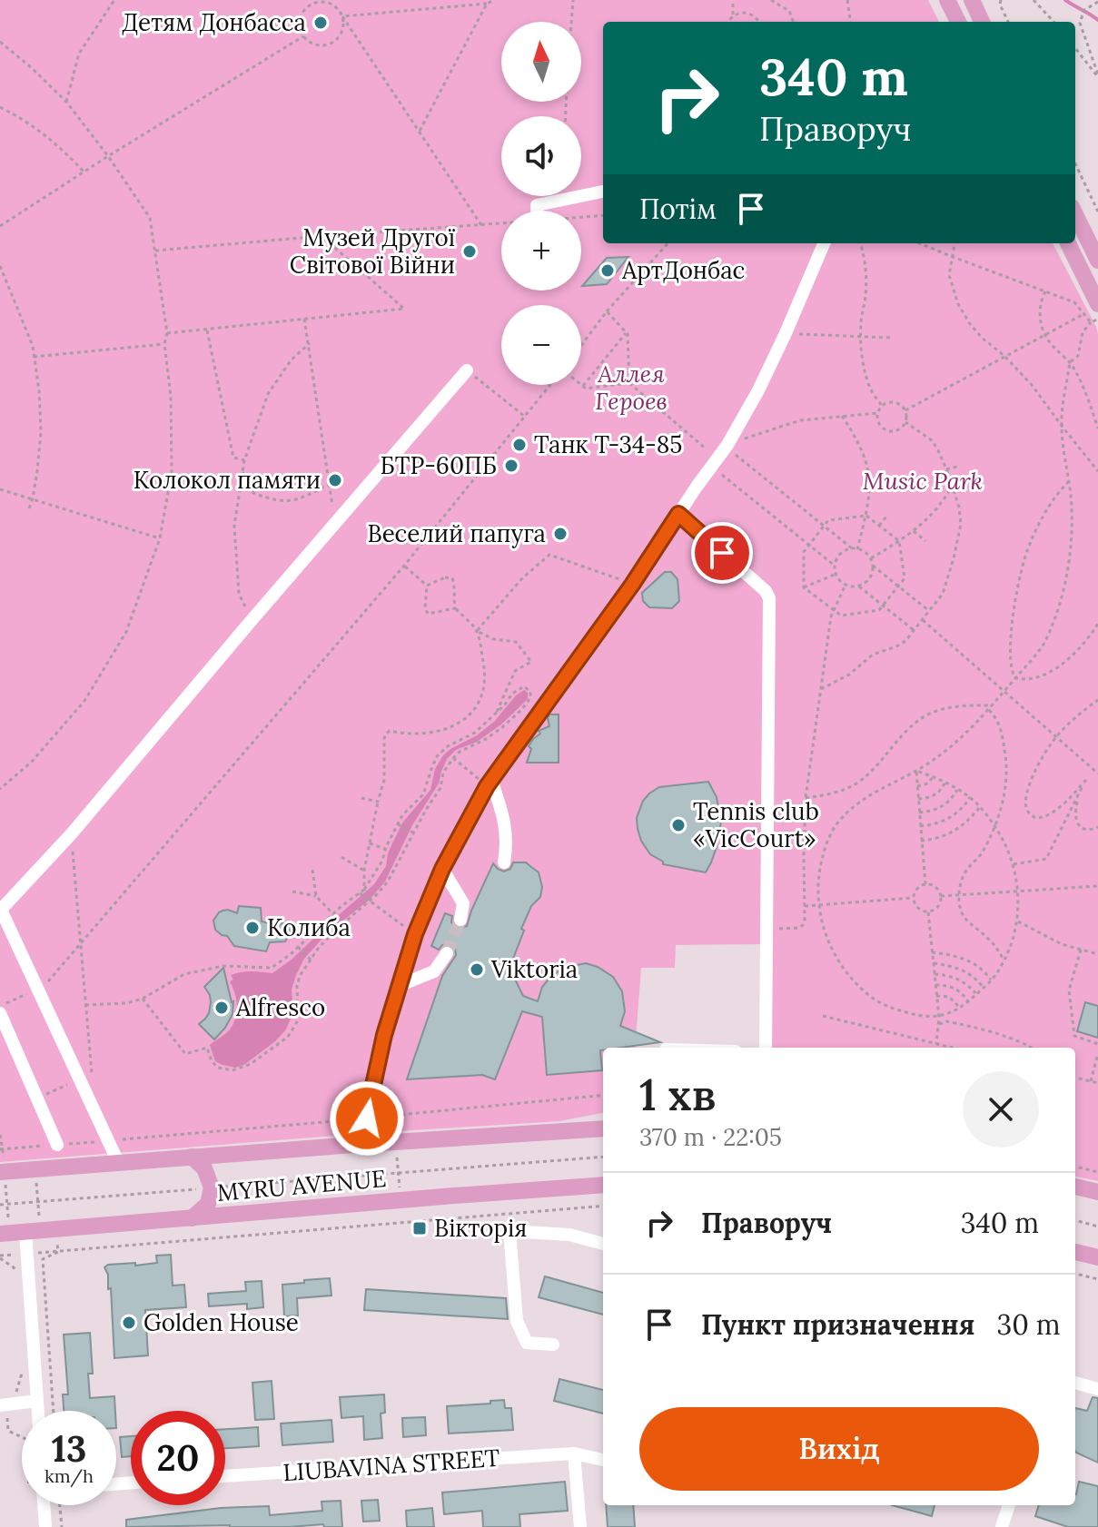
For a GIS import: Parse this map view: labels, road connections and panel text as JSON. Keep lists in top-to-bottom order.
{
  "streets": {
    "main road": ["MYRU AVENUE"],
    "street": ["LIUBAVINA STREET"]
  },
  "parks": ["Аллея Героев", "Music Park"],
  "places": {
    "other": [
      "Детям Донбасса",
      "Музей Другої Світової Війни",
      "АртДонбас",
      "Танк Т-34-85",
      "БТР-60ПБ",
      "Колокол памяти",
      "Веселий папуга",
      "Tennis club «VicCourt»",
      "Колиба",
      "Viktoria",
      "Alfresco",
      "Golden House"
    ],
    "transit": ["Вікторія"]
  },
  "north": "top",
  "page": {
    "map_buttons": ["+", "−"],
    "turn": ["340 m", "Праворуч"],
    "then": "Потім",
    "heading": ["1 хв", "370 m · 22:05"],
    "list": [
      {
        "name": "Праворуч",
        "value": "340 m"
      },
      {
        "name": "Пункт призначення",
        "value": "30 m"
      }
    ],
    "buttons": "Вихід",
    "speed": "13 km/h",
    "limit": "20"
  }
}
